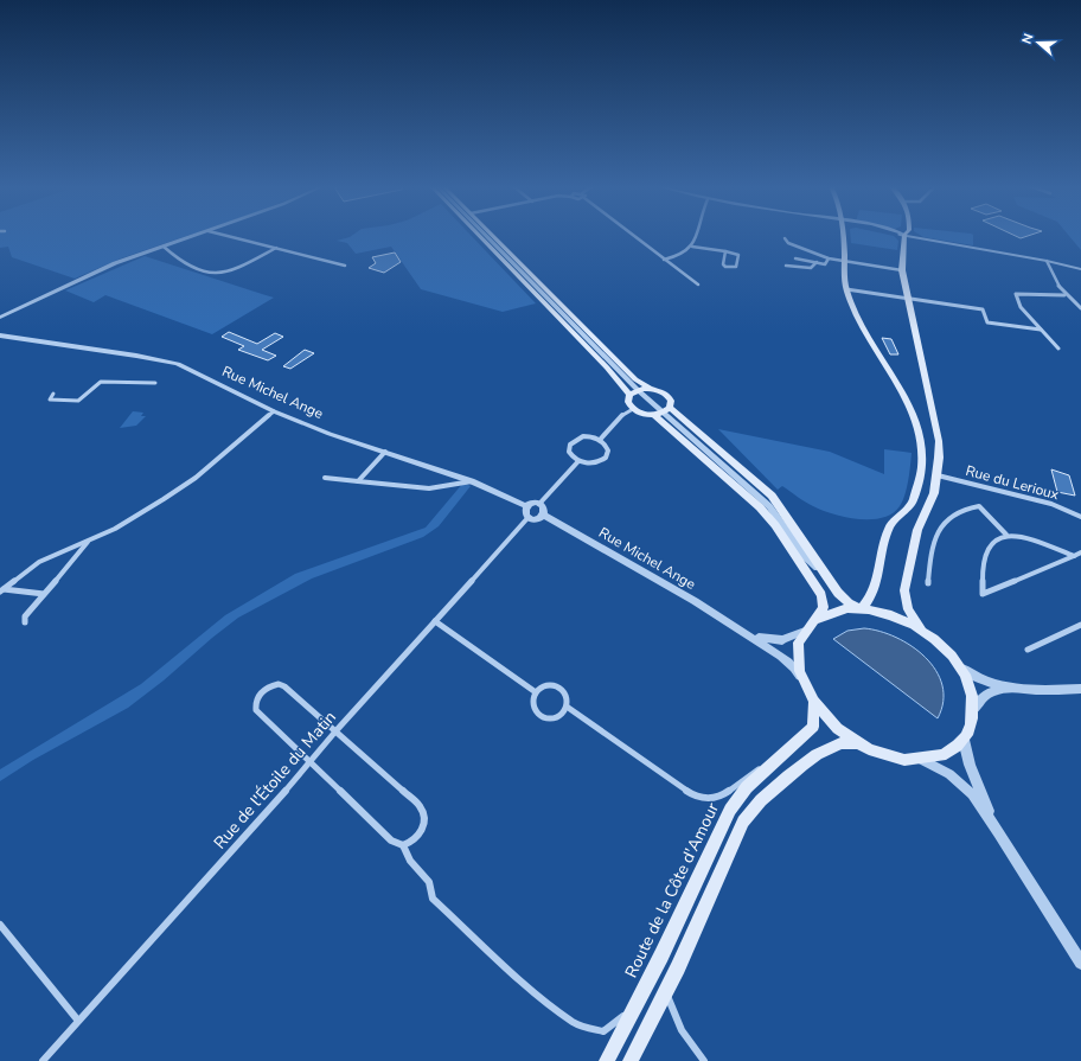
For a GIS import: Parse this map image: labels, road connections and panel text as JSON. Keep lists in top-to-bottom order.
{
  "streets": {
    "main road": ["Route de la Côte d'Amour"],
    "street": ["Rue Michel Ange", "Rue du Lerioux", "Rue de l'Étoile du Matin"]
  },
  "crossings": [
    ["Rue Michel Ange", "Rue de l'Étoile du Matin"],
    ["Rue Michel Ange", "Route de la Côte d'Amour"]
  ],
  "north": "left"
}
